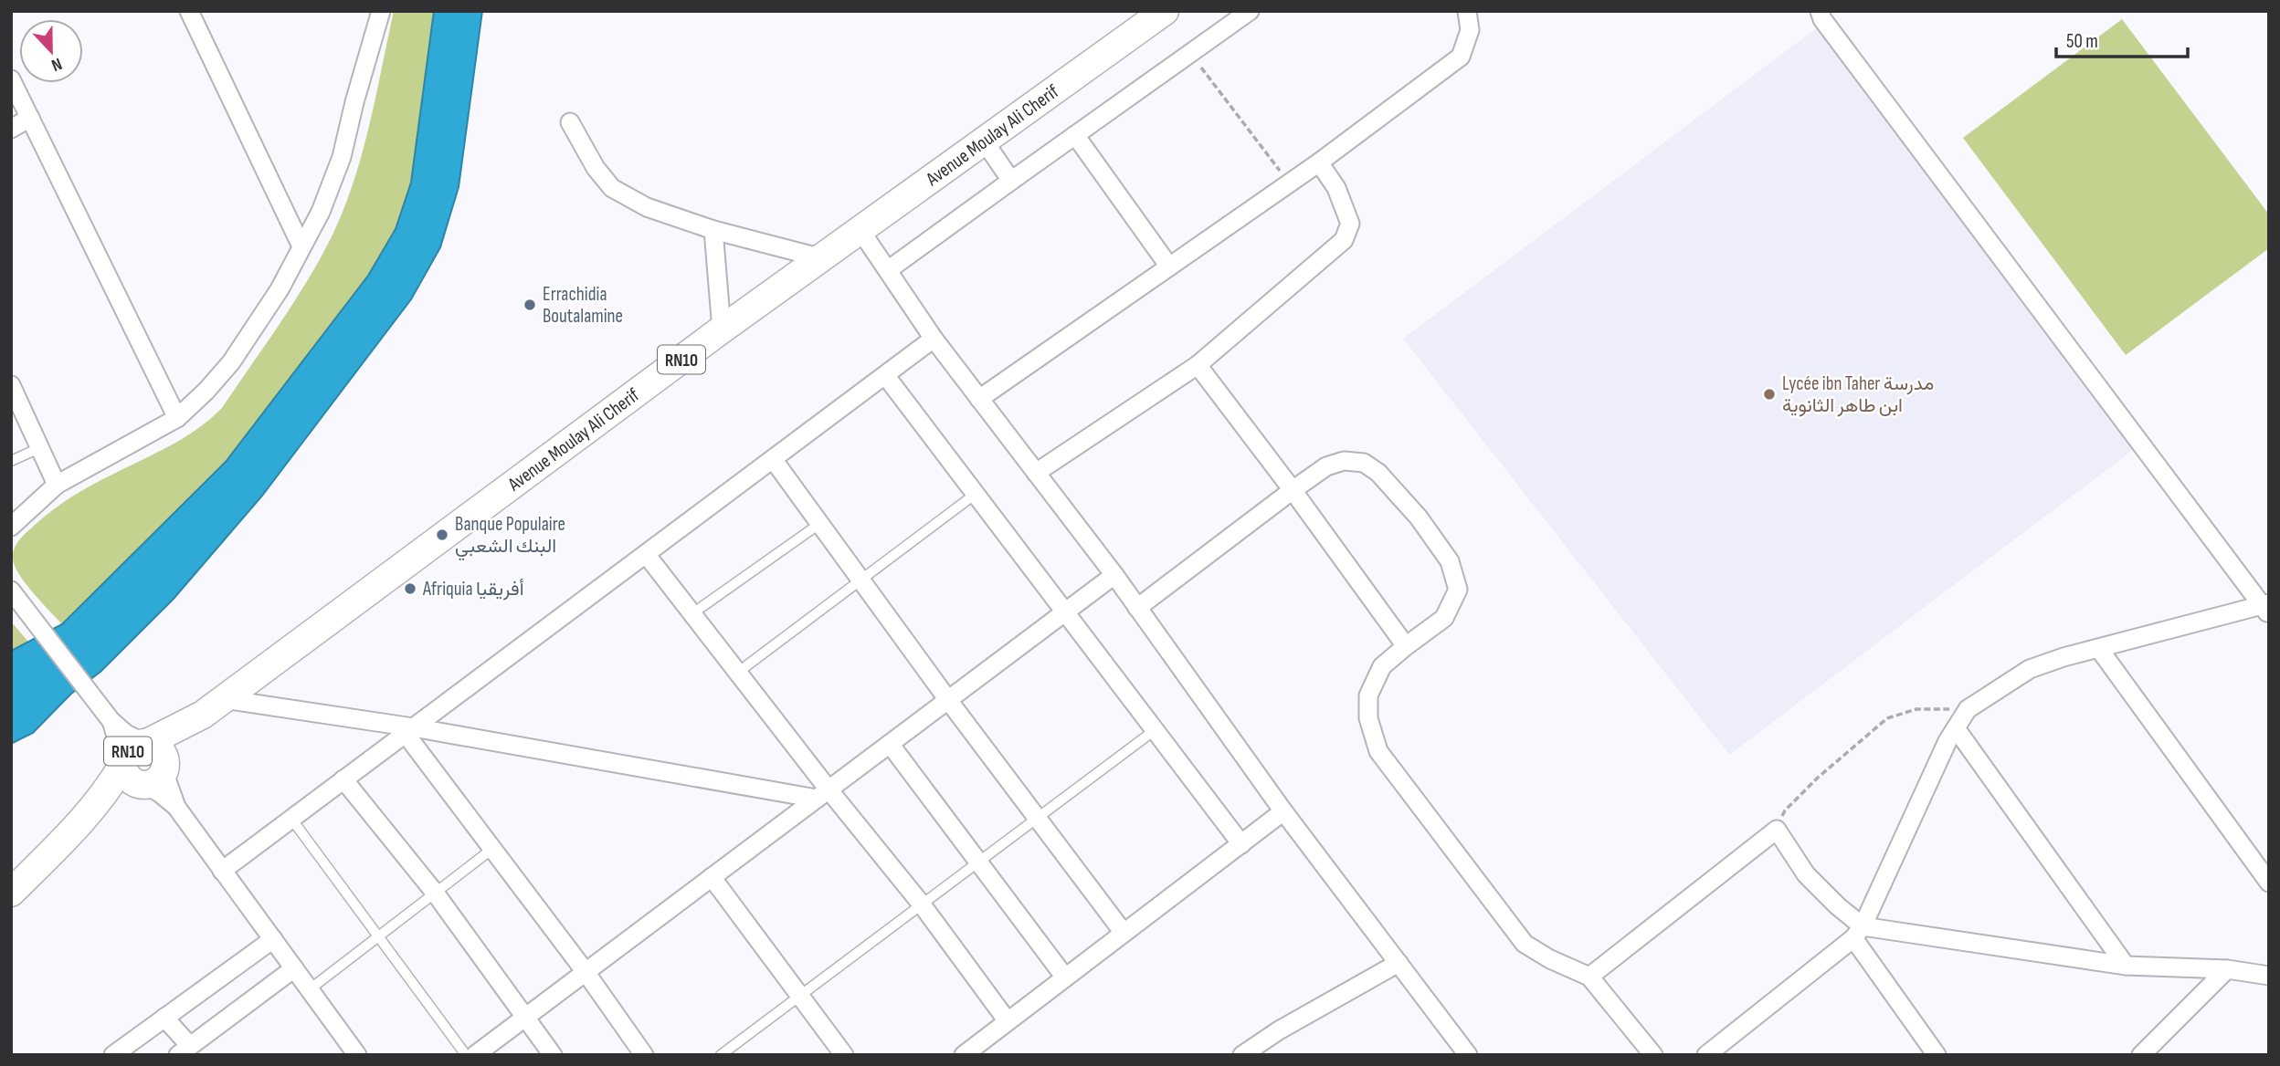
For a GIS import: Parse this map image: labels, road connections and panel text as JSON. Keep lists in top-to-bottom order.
{
  "streets": {
    "main road": ["Avenue Moulay Ali Cherif", "RN10"]
  },
  "crossings": [
    ["Avenue Moulay Ali Cherif", "RN10"]
  ],
  "places": [
    "Errachidia Boutalamine",
    "Lycée ibn Taher مدرسة ابن طاهر الثانوية",
    "Banque Populaire البنك الشعبي",
    "Afriquia أفريقيا"
  ],
  "scale_bar": "50 m",
  "north": "bottom"
}
